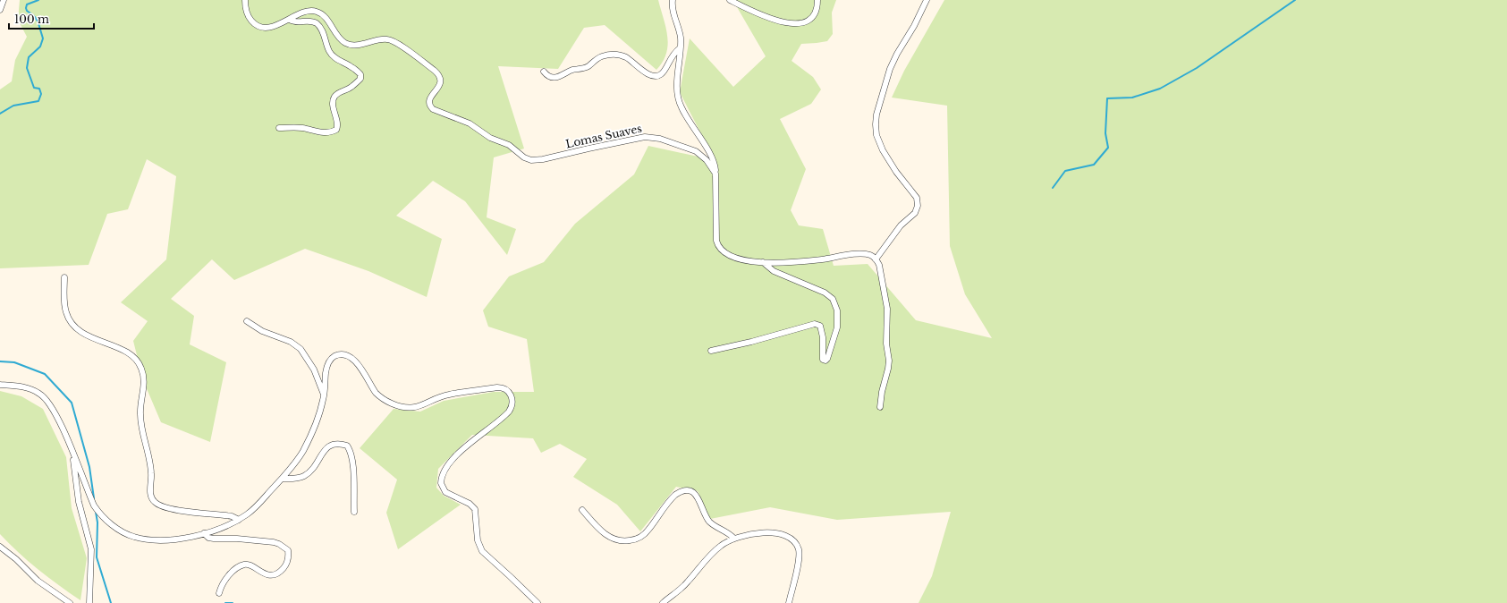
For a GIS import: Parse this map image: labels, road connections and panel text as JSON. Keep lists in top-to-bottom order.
{
  "streets": {
    "street": ["Lomas Suaves"]
  },
  "scale_bar": "100 m"
}
